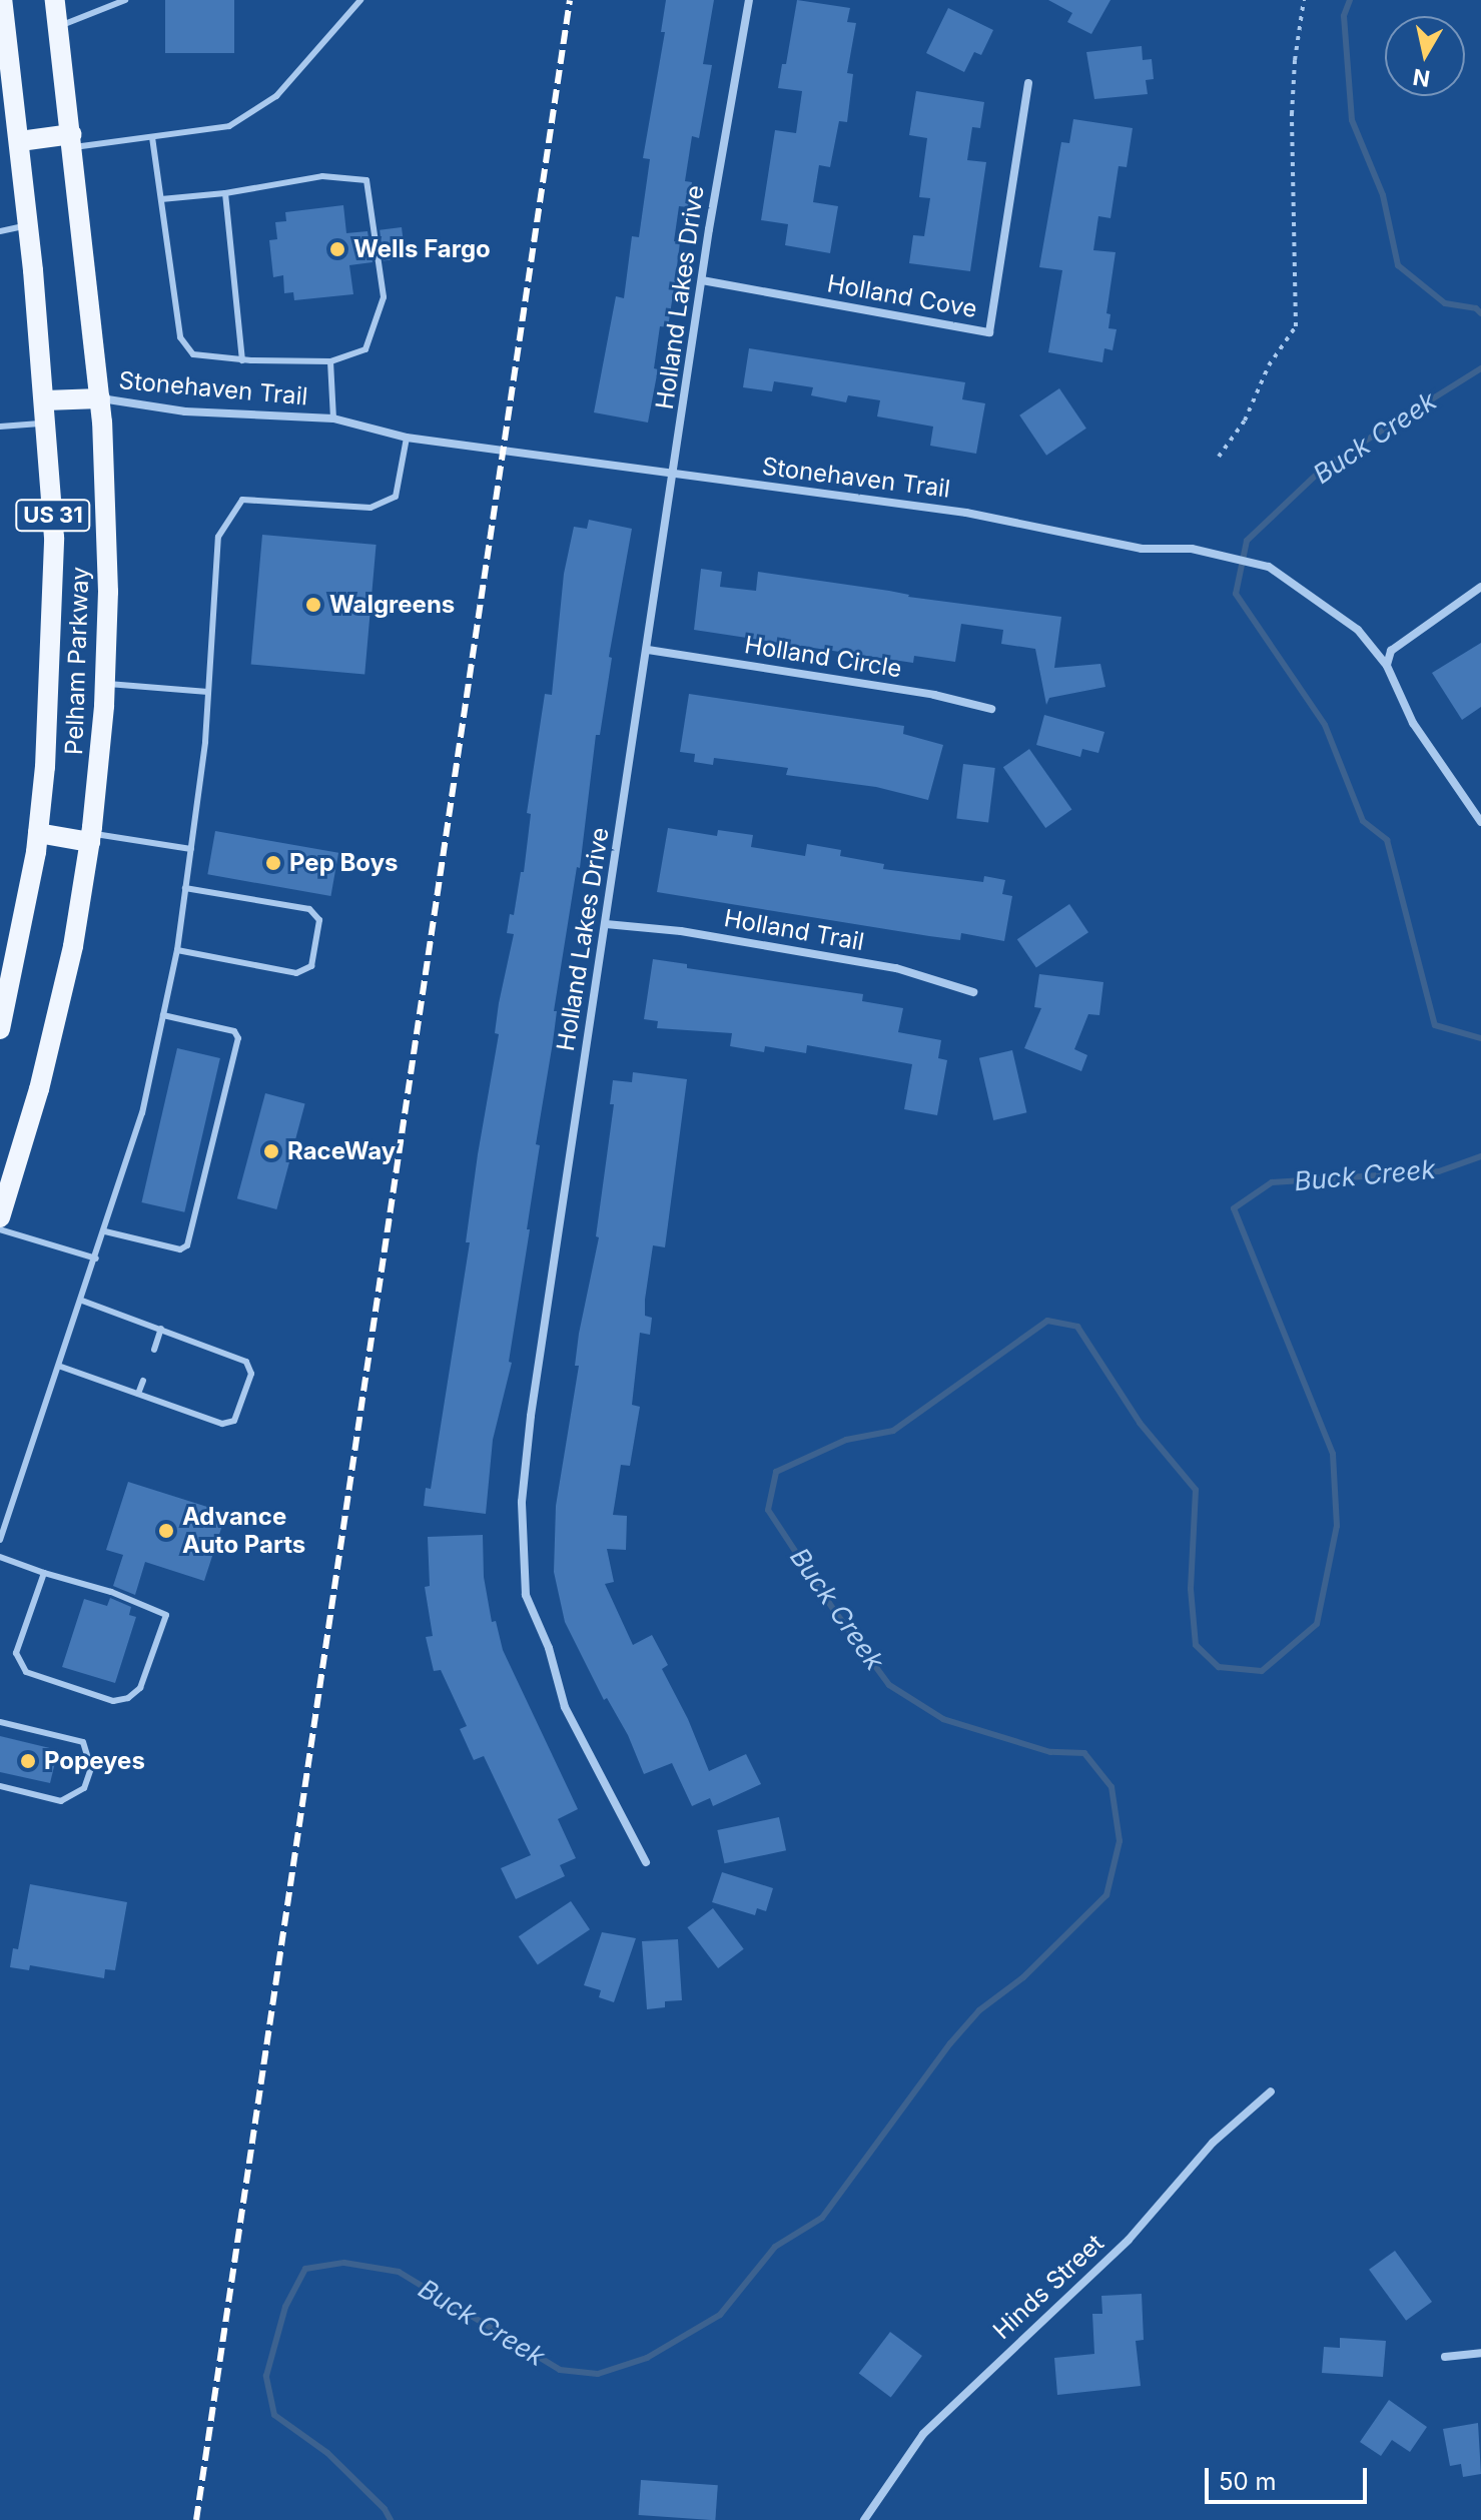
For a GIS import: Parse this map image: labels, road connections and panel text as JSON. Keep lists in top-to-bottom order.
{
  "streets": {
    "main road": ["US 31", "Pelham Parkway"],
    "street": [
      "Holland Cove",
      "Holland Lakes Drive",
      "Stonehaven Trail",
      "Holland Circle",
      "Holland Trail",
      "Hinds Street"
    ]
  },
  "crossings": [
    ["Holland Cove", "Holland Lakes Drive"],
    ["Holland Lakes Drive", "Stonehaven Trail"],
    ["Holland Lakes Drive", "Holland Circle"],
    ["Holland Lakes Drive", "Holland Trail"],
    ["Stonehaven Trail", "Pelham Parkway"]
  ],
  "water": ["Buck Creek"],
  "places": [
    "Wells Fargo",
    "Walgreens",
    "Pep Boys",
    "RaceWay",
    "Advance Auto Parts",
    "Popeyes"
  ],
  "scale_bar": "50 m",
  "north": "bottom"
}
